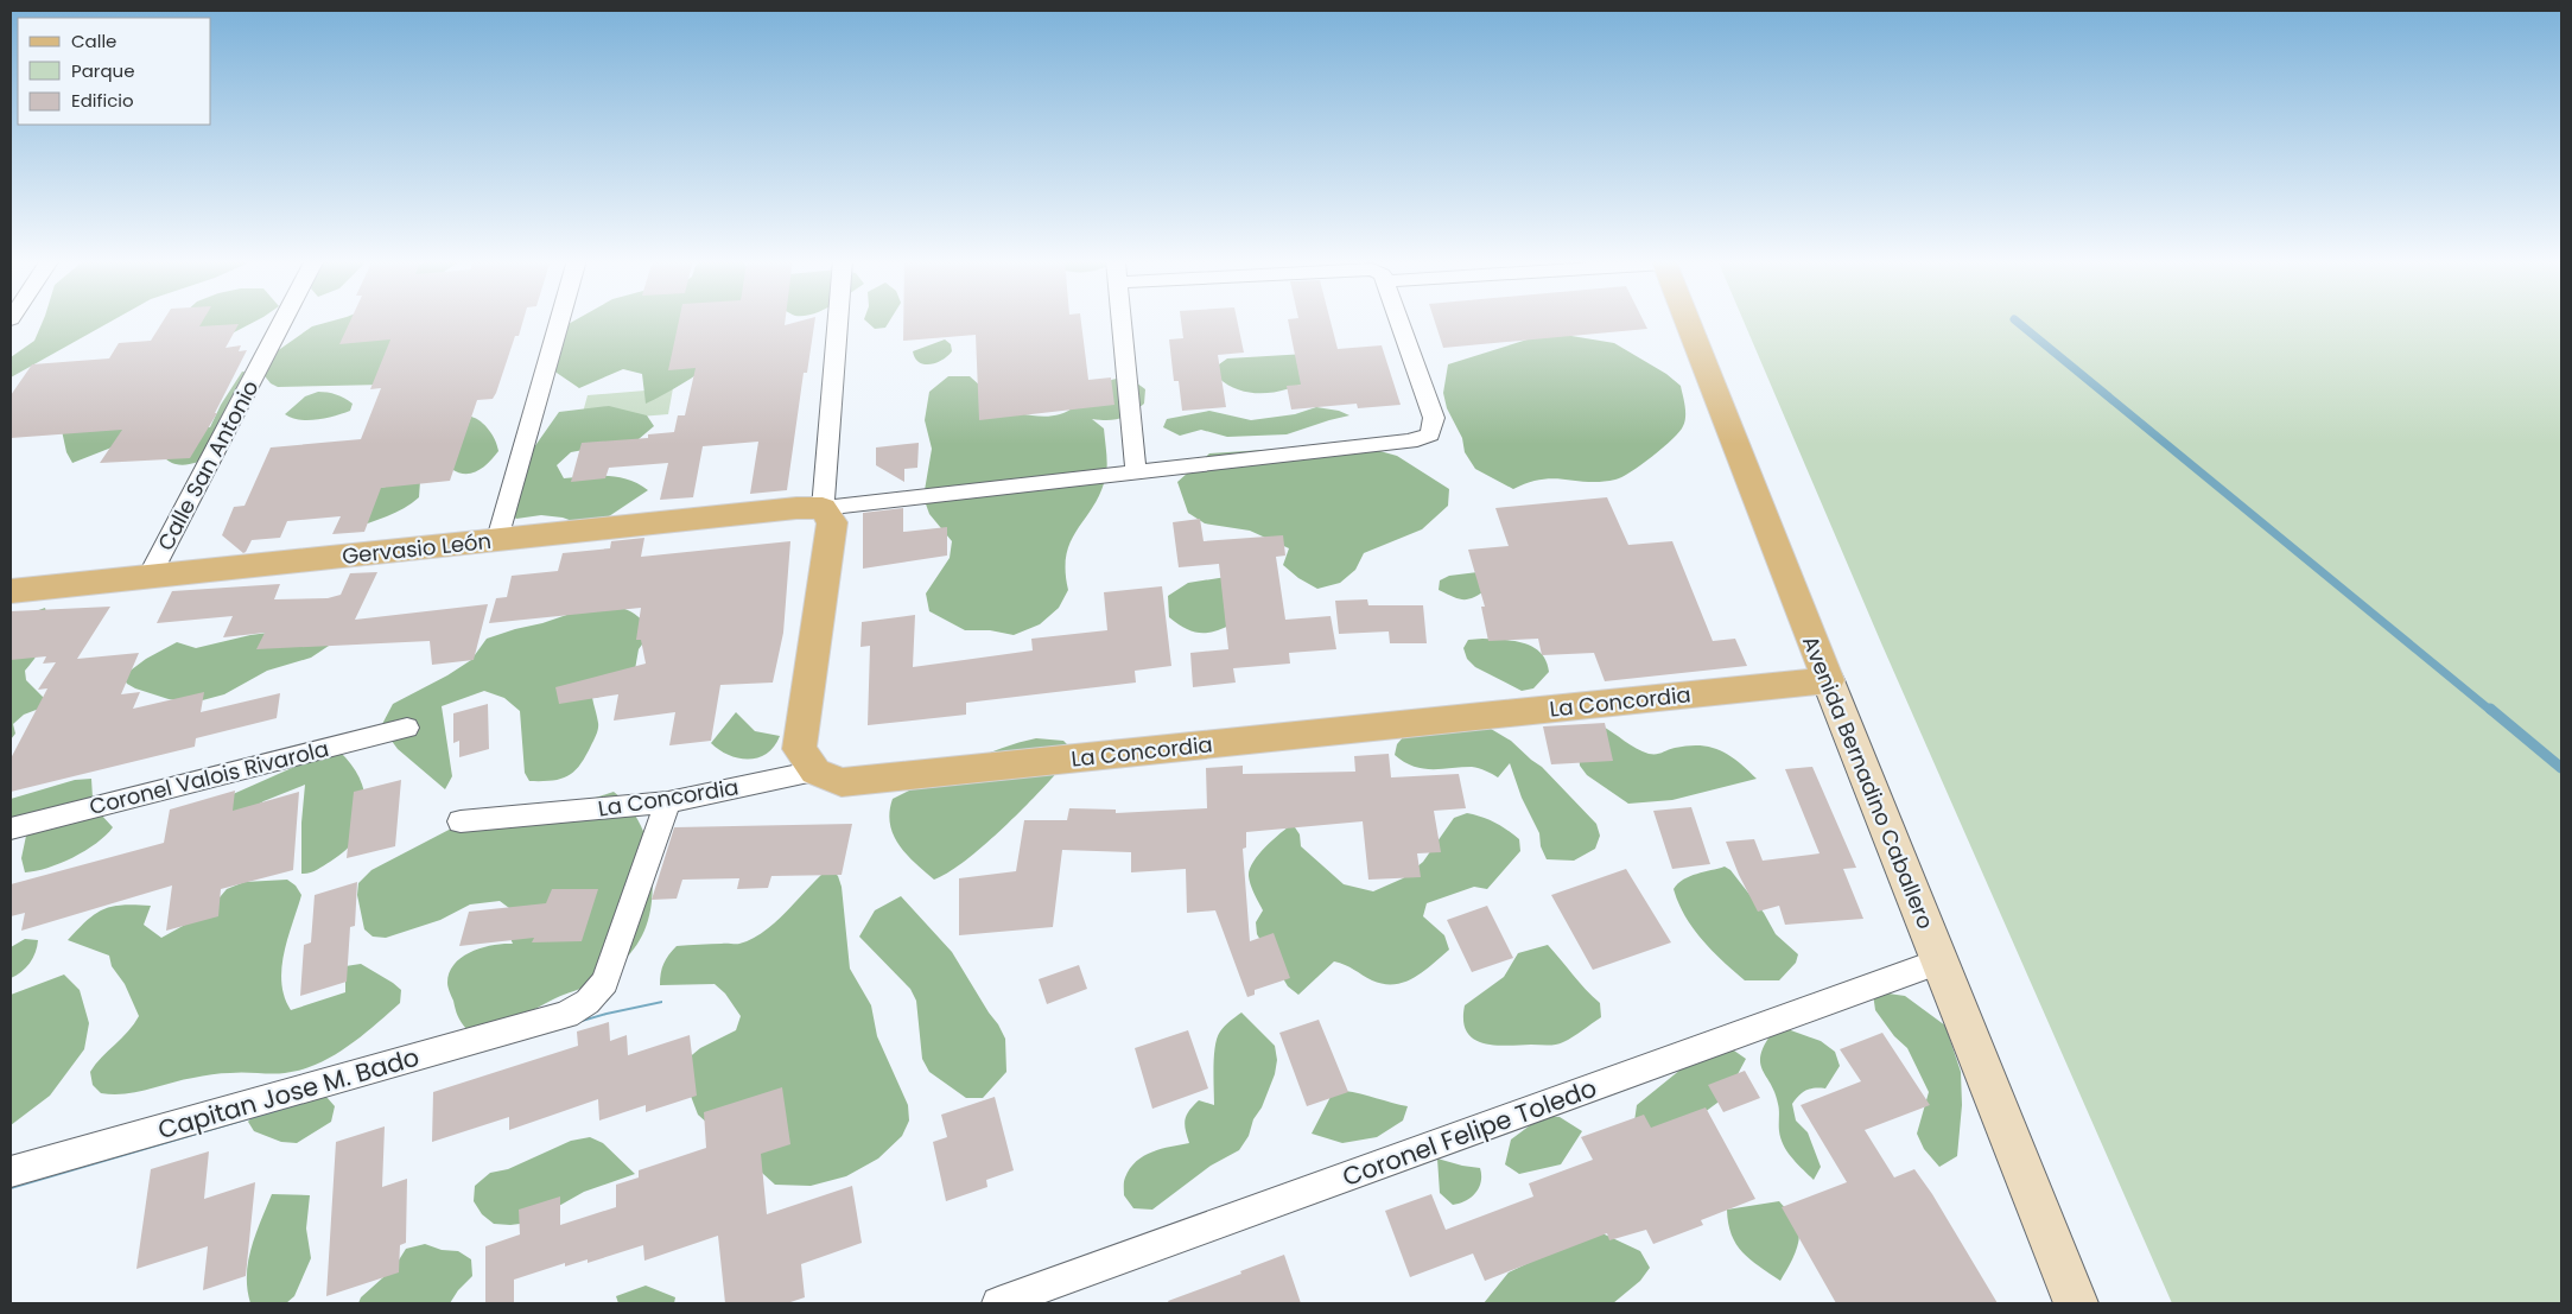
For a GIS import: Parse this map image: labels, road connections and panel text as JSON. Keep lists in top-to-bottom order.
{
  "streets": {
    "main road": ["Gervasio León", "La Concordia", "Avenida Bernadino Caballero"],
    "street": [
      "Calle San Antonio",
      "Coronel Valois Rivarola",
      "Capitan Jose M. Bado",
      "Coronel Felipe Toledo"
    ]
  },
  "crossings": [
    ["Calle San Antonio", "Gervasio León"],
    ["La Concordia", "Avenida Bernadino Caballero"],
    ["La Concordia", "Capitan Jose M. Bado"],
    ["Avenida Bernadino Caballero", "Coronel Felipe Toledo"]
  ],
  "legend": ["Calle", "Parque", "Edificio"]
}
